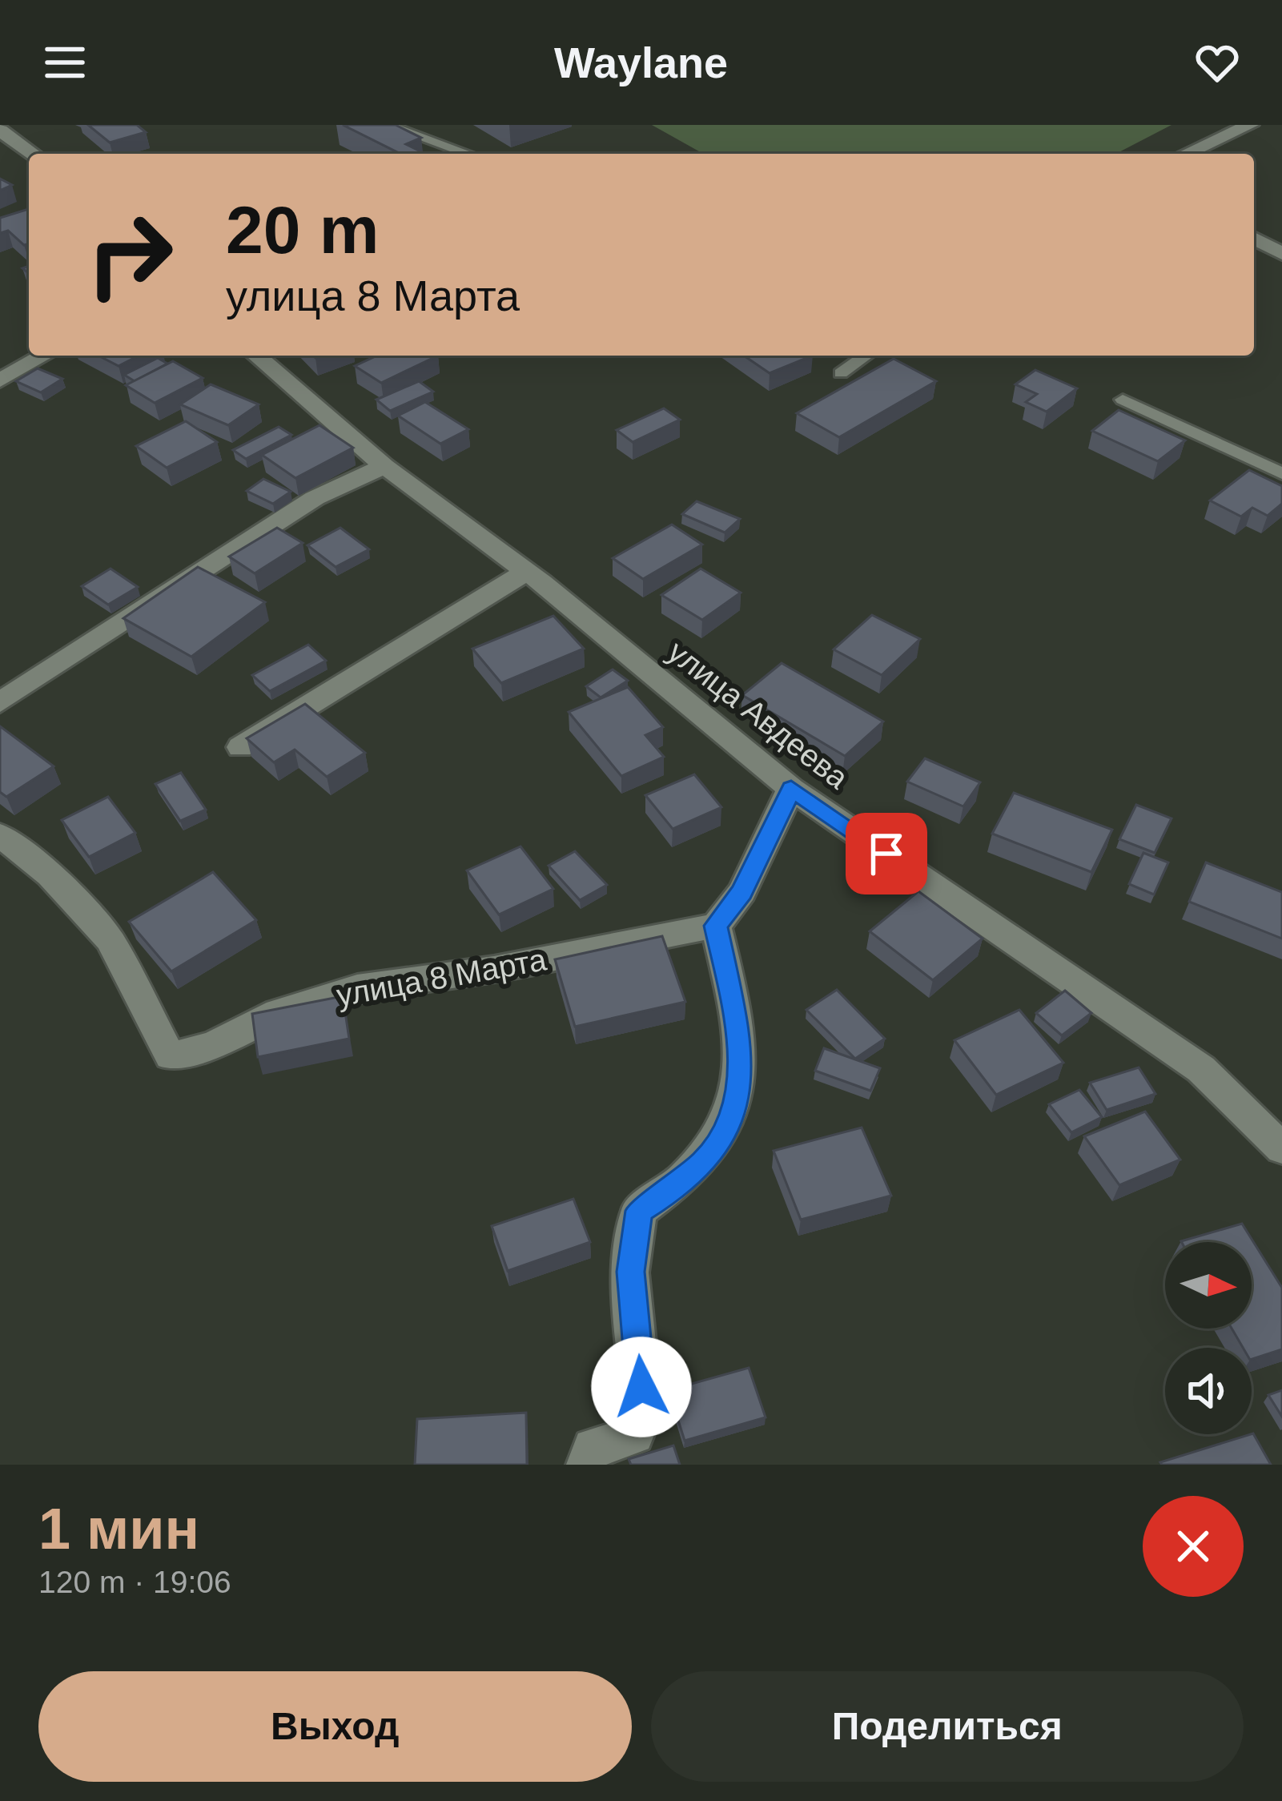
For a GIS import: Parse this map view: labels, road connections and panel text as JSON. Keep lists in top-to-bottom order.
{
  "streets": {
    "street": ["улица Авдеева", "улица 8 Марта"]
  },
  "north": "right",
  "page": {
    "header": "Waylane",
    "turn": ["20 m", "улица 8 Марта"],
    "heading": ["1 мин", "120 m · 19:06"],
    "buttons": ["Выход", "Поделиться"]
  }
}
